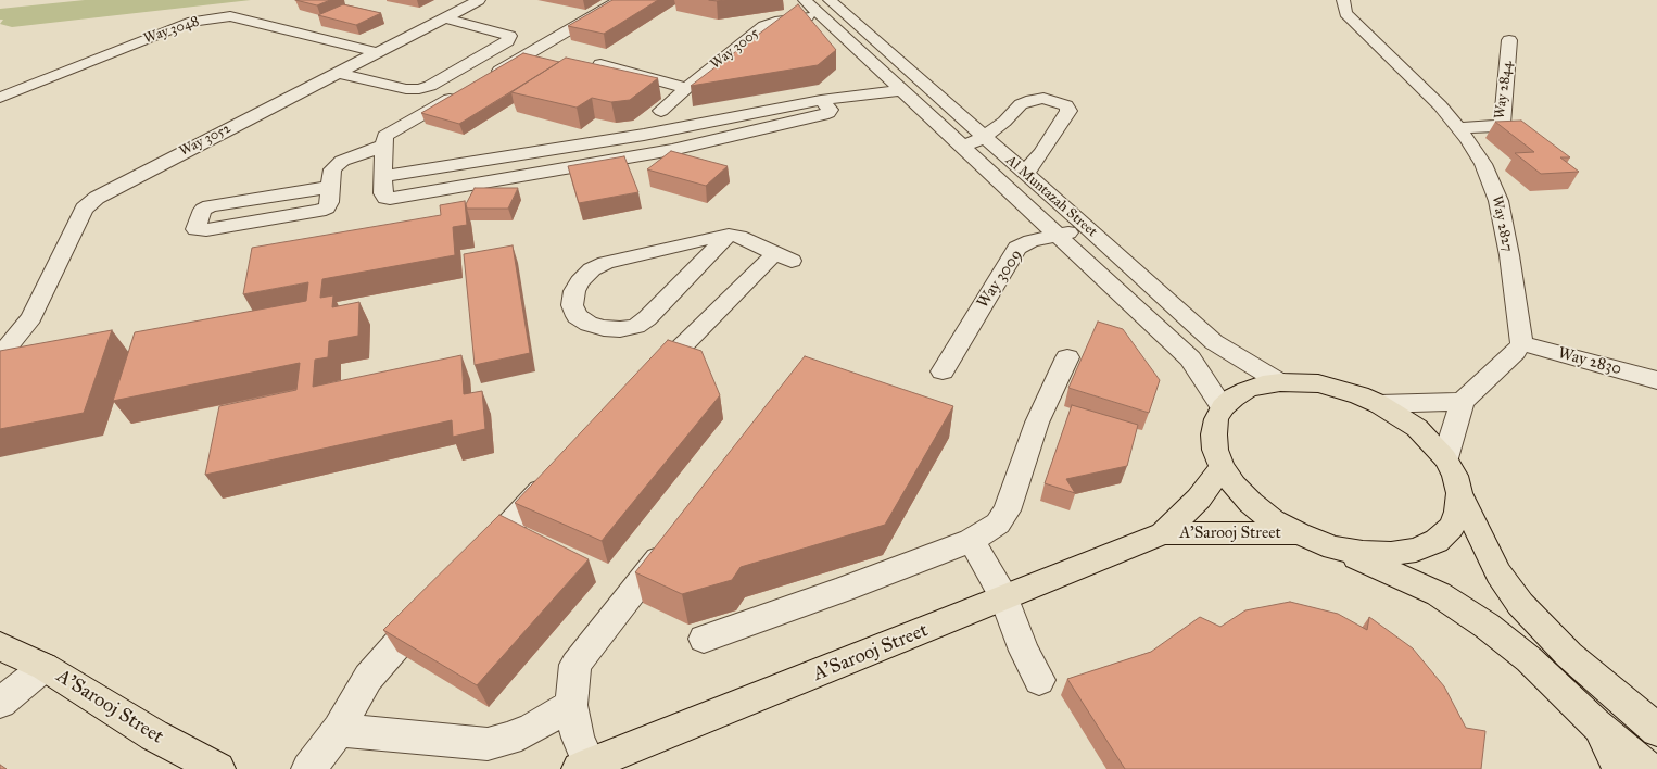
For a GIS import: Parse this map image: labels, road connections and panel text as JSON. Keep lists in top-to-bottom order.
{
  "streets": {
    "main road": ["A'Sarooj Street"],
    "street": [
      "Way 3048",
      "Way 3005",
      "Way 2844",
      "Way 3052",
      "Al Muntazah Street",
      "Way 2827",
      "Way 3009",
      "Way 2830"
    ]
  },
  "crossings": [
    ["Way 3048", "Way 3052"],
    ["Way 3005", "Al Muntazah Street"],
    ["Way 2844", "Way 2827"],
    ["Al Muntazah Street", "Way 3009"],
    ["Way 2827", "Way 2830"]
  ]
}
